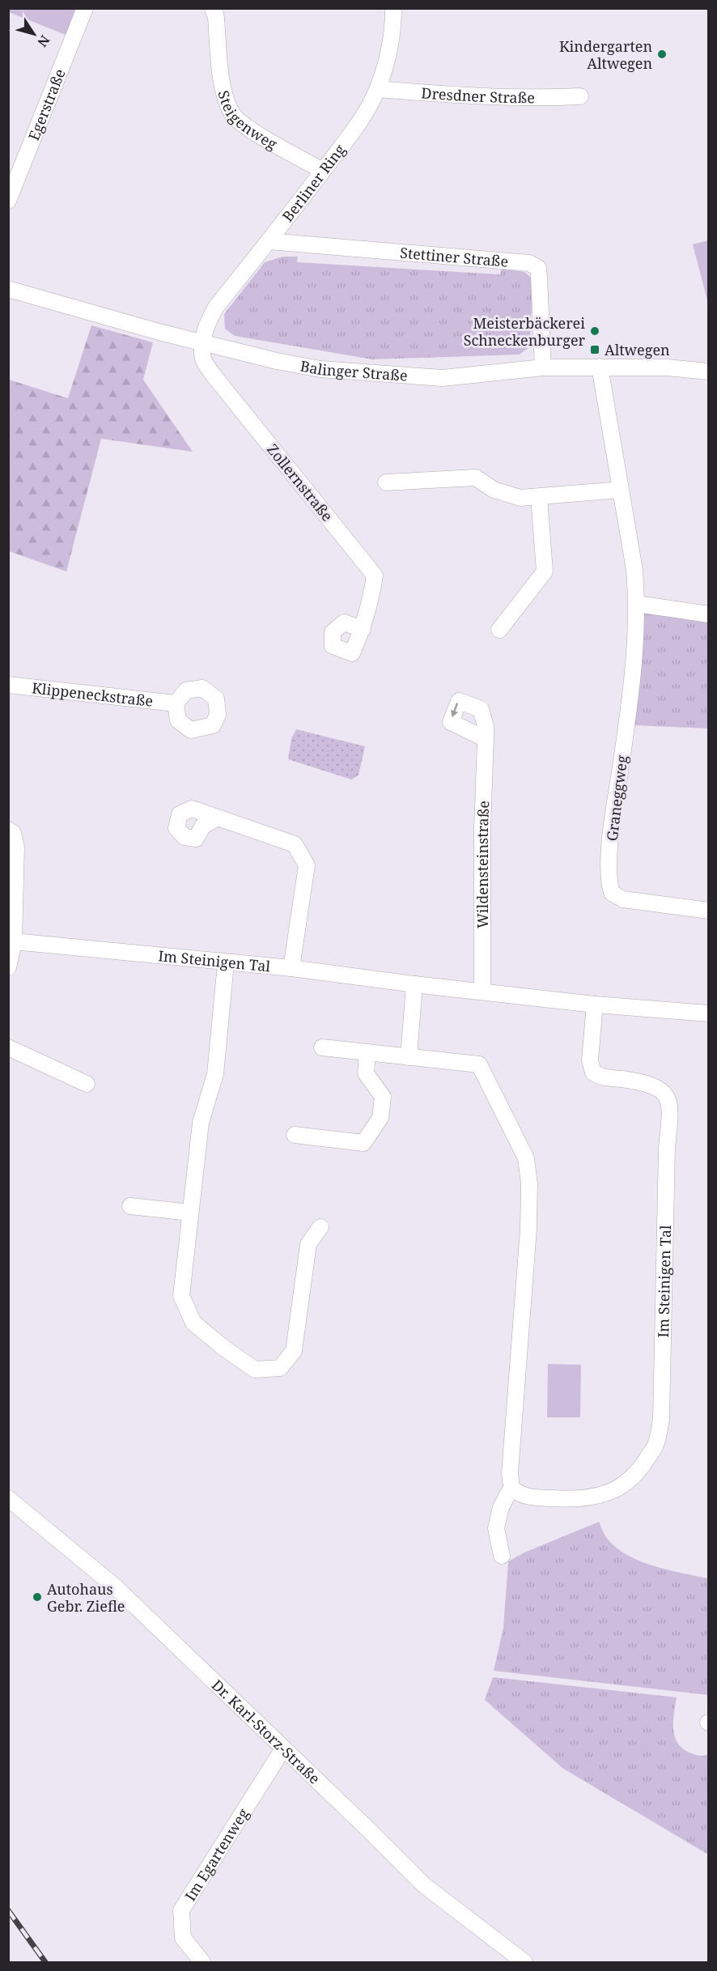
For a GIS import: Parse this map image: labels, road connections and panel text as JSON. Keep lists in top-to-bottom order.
{
  "streets": {
    "street": [
      "Dresdner Straße",
      "Egerstraße",
      "Steigenweg",
      "Berliner Ring",
      "Stettiner Straße",
      "Balinger Straße",
      "Zollernstraße",
      "Klippeneckstraße",
      "Graneggweg",
      "Wildensteinstraße",
      "Im Steinigen Tal",
      "Dr. Karl-Storz-Straße",
      "Im Egartenweg"
    ]
  },
  "crossings": [
    ["Dresdner Straße", "Berliner Ring"],
    ["Steigenweg", "Berliner Ring"],
    ["Berliner Ring", "Stettiner Straße"],
    ["Berliner Ring", "Balinger Straße"],
    ["Berliner Ring", "Zollernstraße"],
    ["Stettiner Straße", "Balinger Straße"],
    ["Balinger Straße", "Zollernstraße"],
    ["Balinger Straße", "Graneggweg"],
    ["Wildensteinstraße", "Im Steinigen Tal"],
    ["Dr. Karl-Storz-Straße", "Im Egartenweg"]
  ],
  "places": {
    "other": ["Kindergarten Altwegen", "Meisterbäckerei Schneckenburger", "Autohaus Gebr. Ziefle"],
    "transit": ["Altwegen"]
  },
  "north": "bottom right"
}
